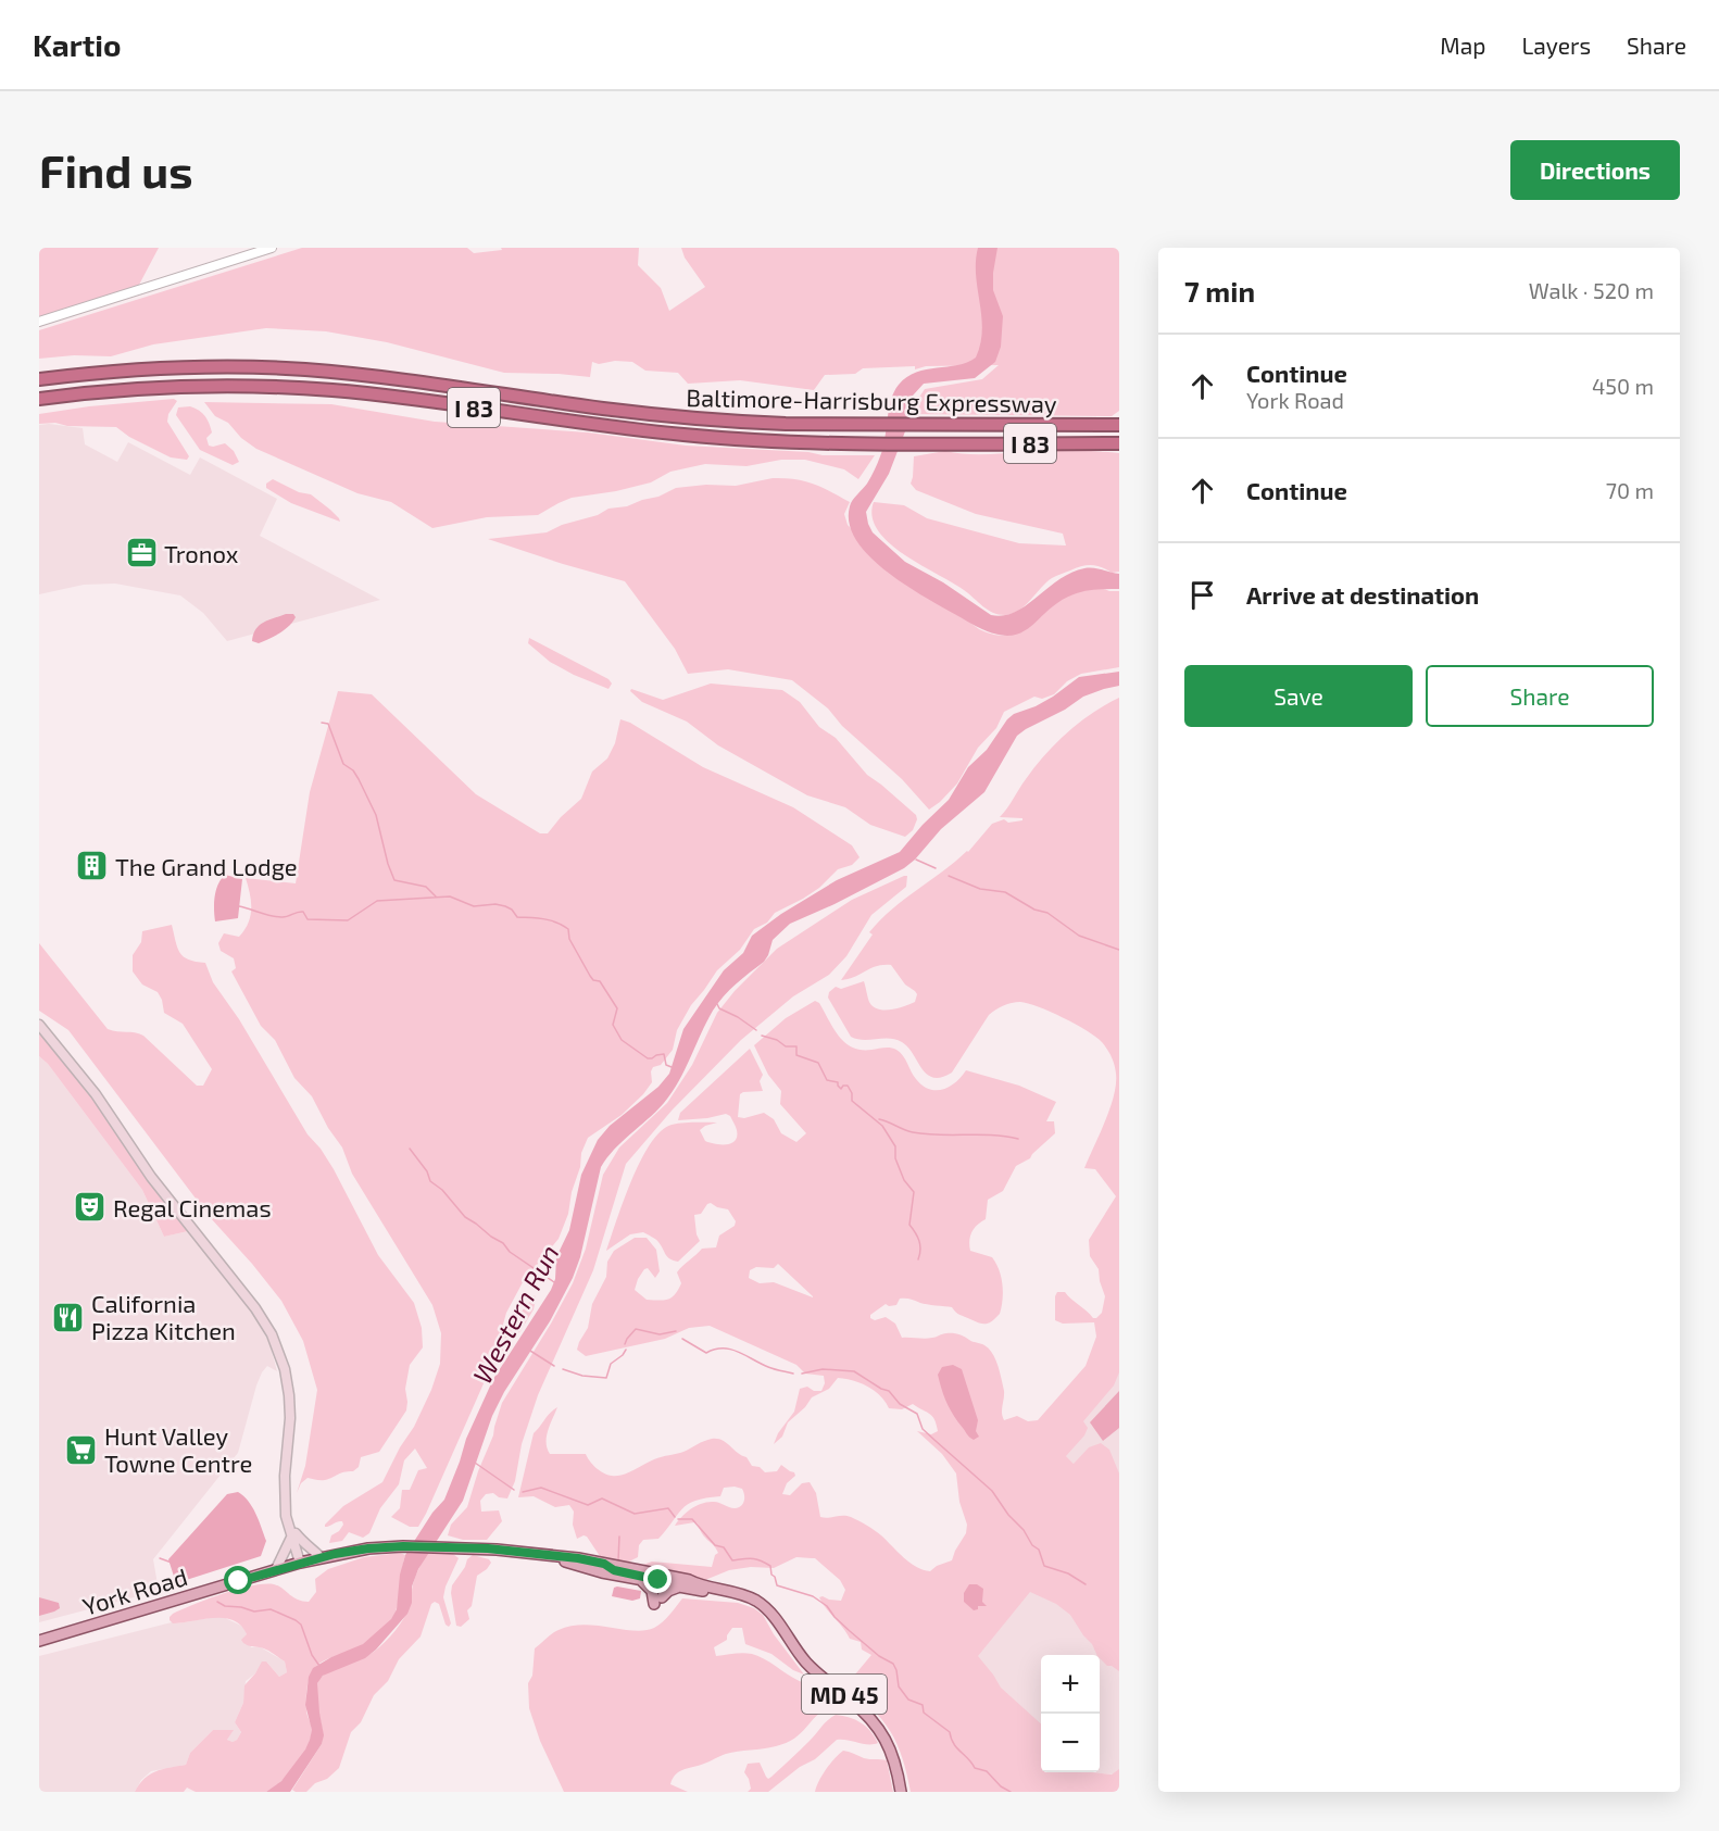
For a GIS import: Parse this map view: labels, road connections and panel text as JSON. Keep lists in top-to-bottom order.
{
  "streets": {
    "highway": ["Baltimore-Harrisburg Expressway", "I 83"],
    "main road": ["York Road", "MD 45"]
  },
  "water": ["Western Run"],
  "places": {
    "office": ["Tronox"],
    "building": ["The Grand Lodge"],
    "theatre": ["Regal Cinemas"],
    "restaurant": ["California Pizza Kitchen"],
    "supermarket": ["Hunt Valley Towne Centre"]
  },
  "page": {
    "header": "Kartio",
    "nav": ["Map", "Layers", "Share"],
    "buttons": [
      "Directions",
      ["Save", "Share"]
    ],
    "title": "Find us",
    "heading": ["7 min", "Walk · 520 m"],
    "list": [
      ["Continue", "York Road", "450 m"],
      ["Continue", "70 m"],
      "Arrive at destination"
    ],
    "map_buttons": ["+", "−"]
  }
}
